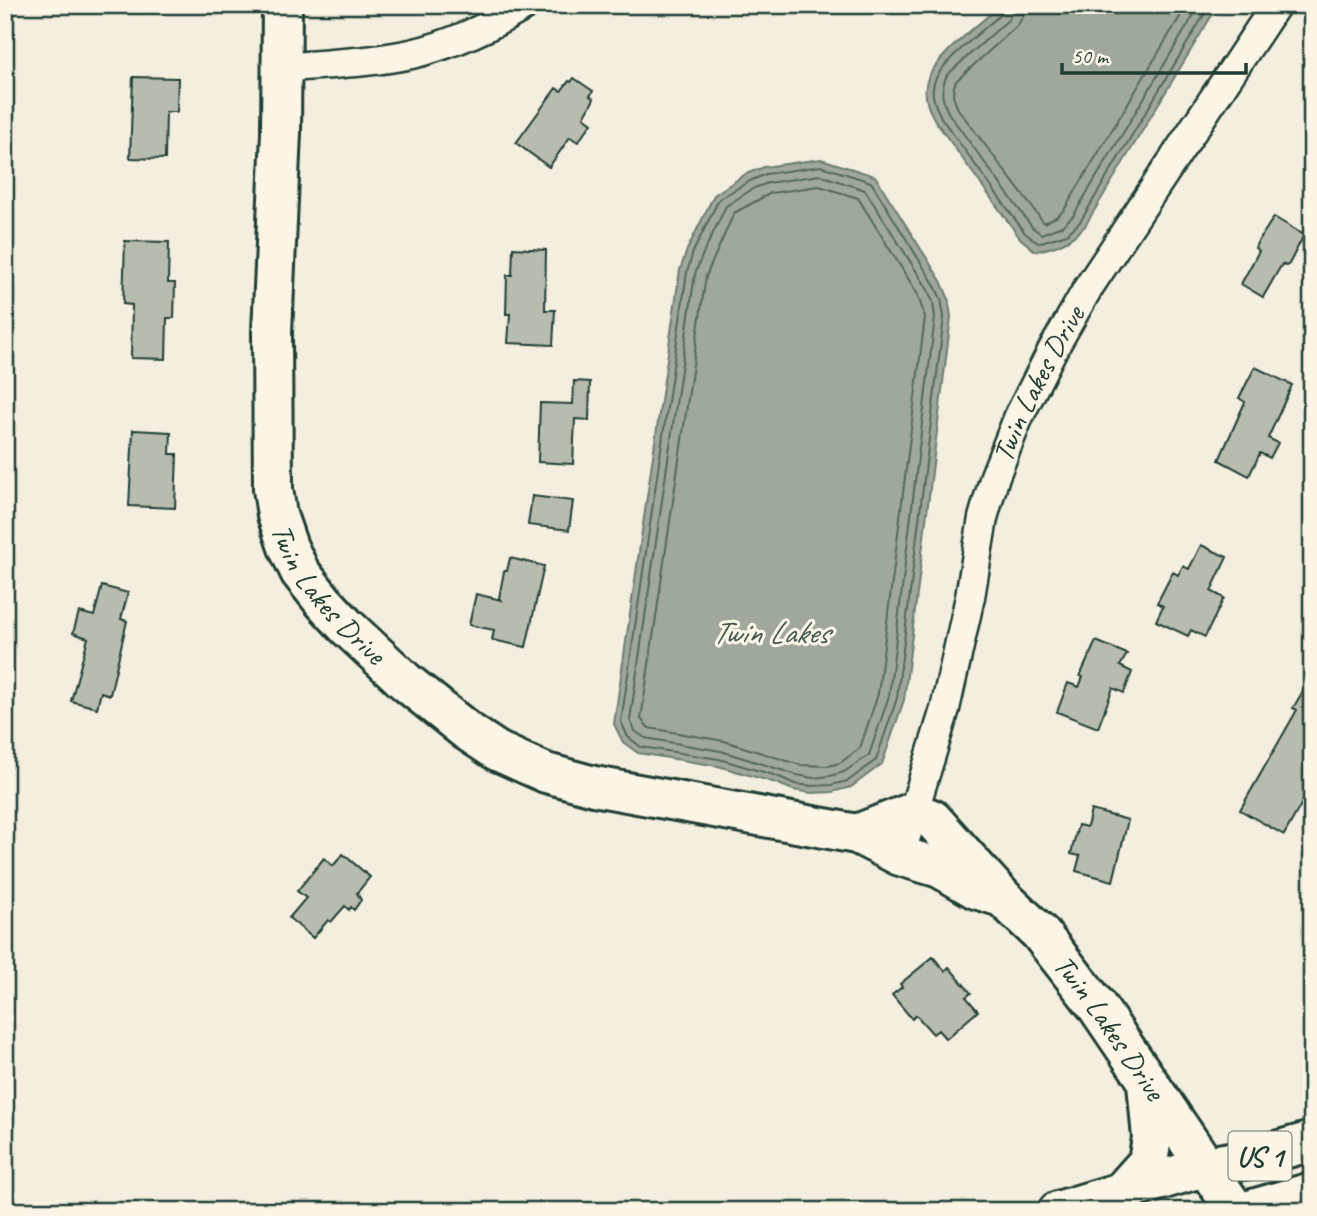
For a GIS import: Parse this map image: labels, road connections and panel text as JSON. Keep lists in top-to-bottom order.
{
  "streets": {
    "street": ["Twin Lakes Drive", "US 1"]
  },
  "crossings": [
    ["Twin Lakes Drive", "US 1"]
  ],
  "water": ["Twin Lakes"],
  "scale_bar": "50 m"
}
